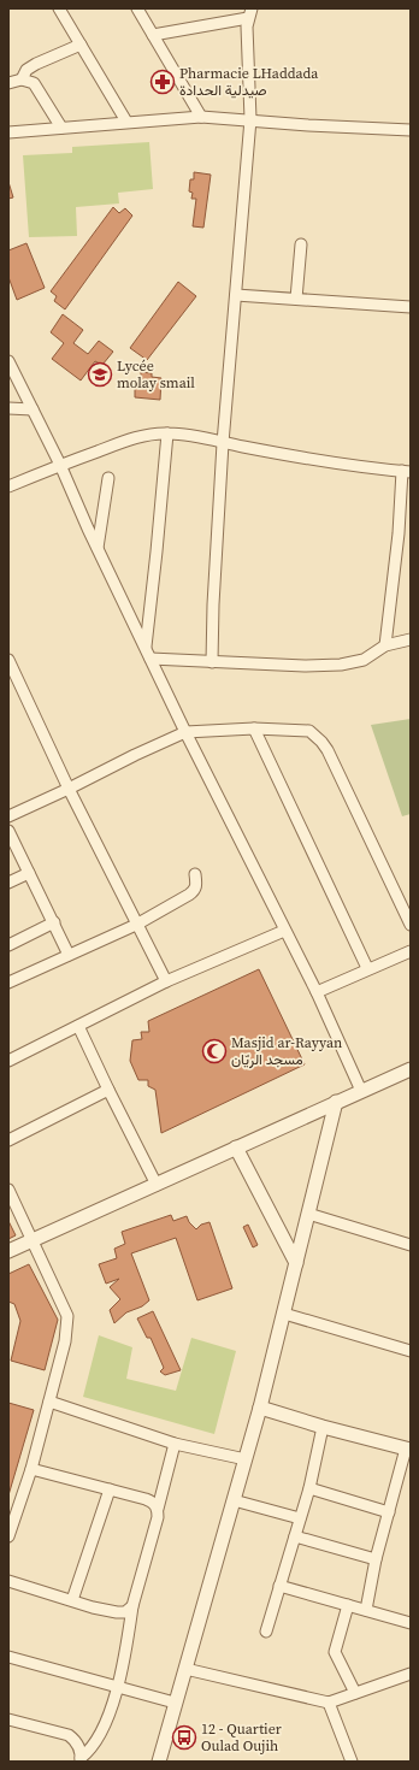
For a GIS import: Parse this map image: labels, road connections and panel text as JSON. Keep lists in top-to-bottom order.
{
  "places": {
    "pharmacy": ["Pharmacie LHaddada صيدلية الحدادة"],
    "school or university": ["Lycée molay smail"],
    "mosque": ["Masjid ar-Rayyan مسجد الريّان"],
    "bus stop": ["12 - Quartier Oulad Oujih"]
  }
}
